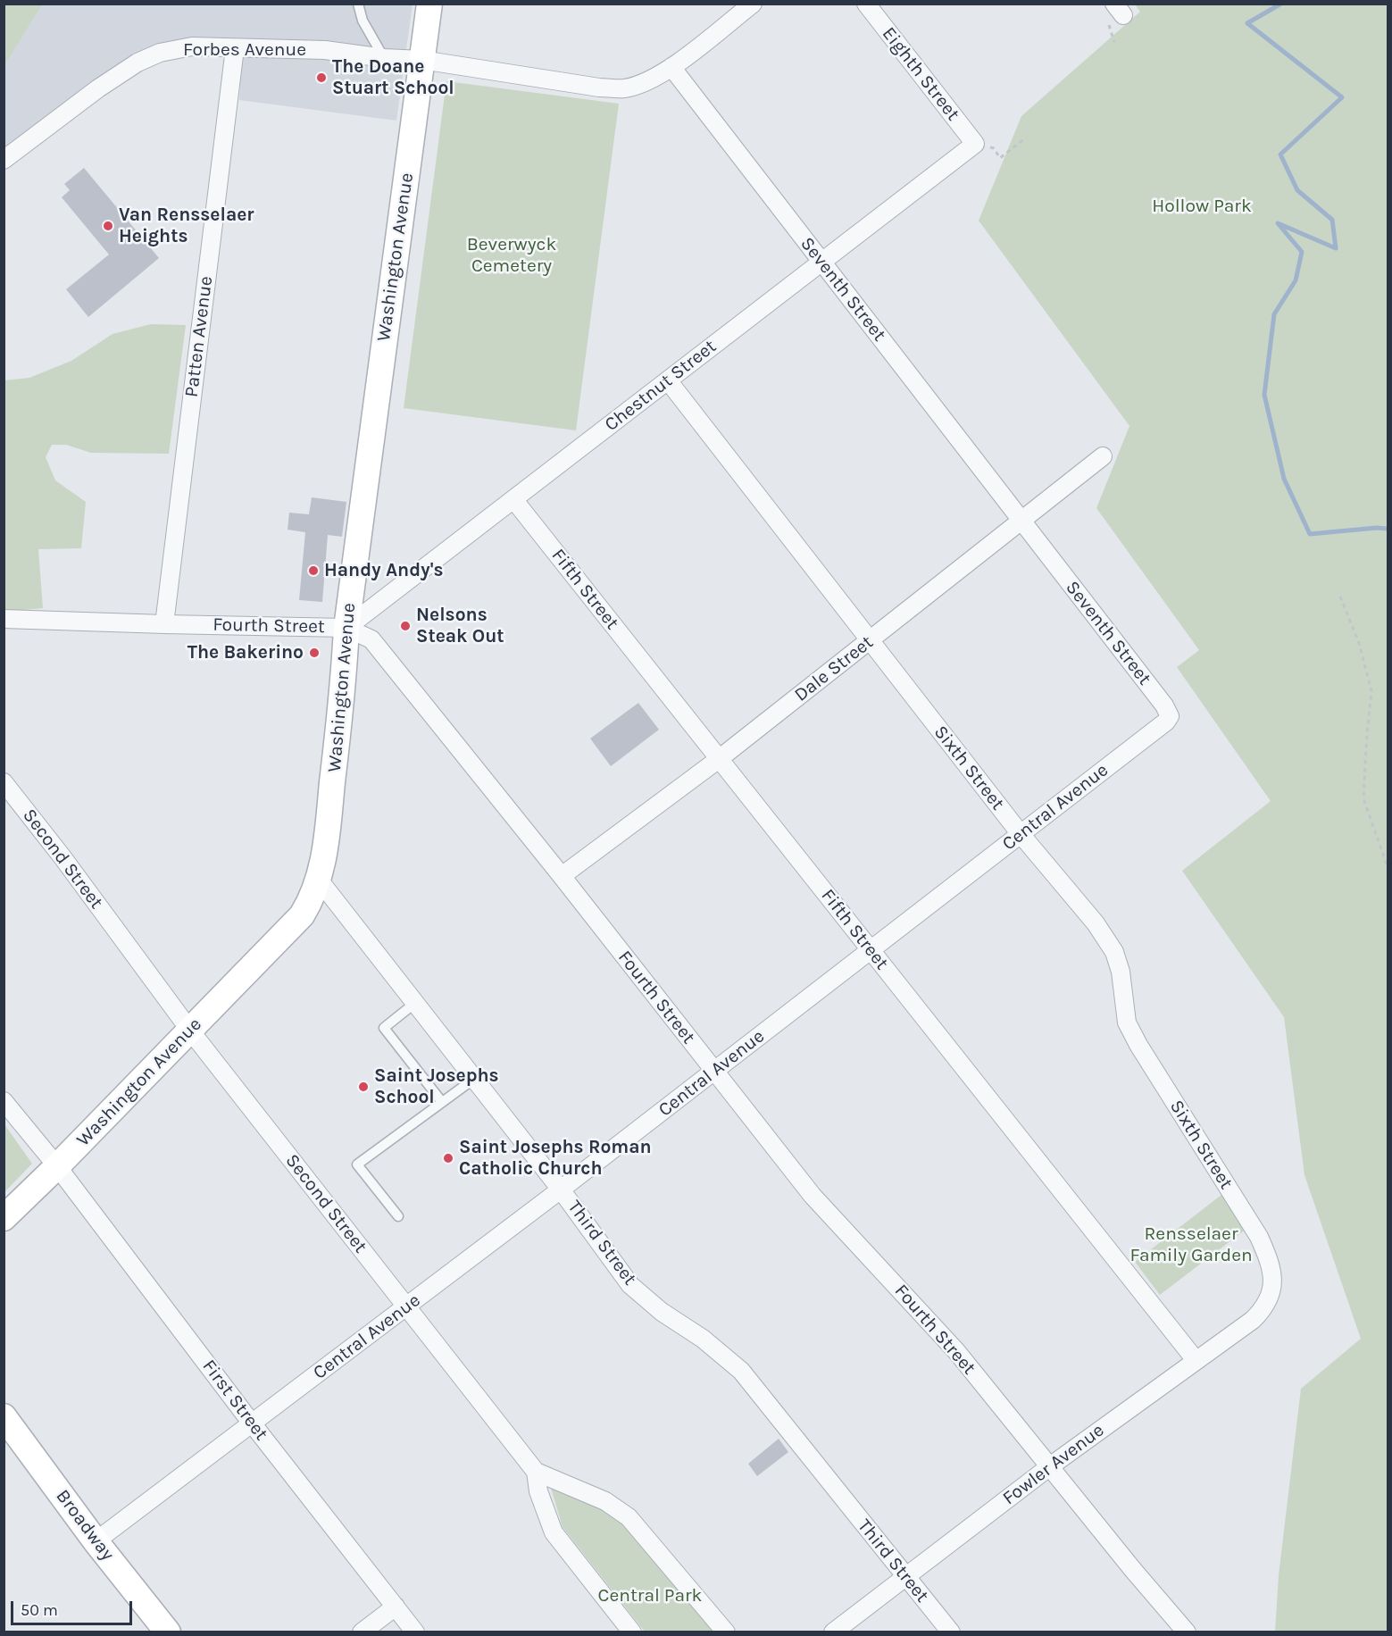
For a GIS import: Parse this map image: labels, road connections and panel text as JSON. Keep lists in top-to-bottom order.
{
  "streets": {
    "street": [
      "Forbes Avenue",
      "Eighth Street",
      "Washington Avenue",
      "Seventh Street",
      "Patten Avenue",
      "Chestnut Street",
      "Fifth Street",
      "Fourth Street",
      "Dale Street",
      "Sixth Street",
      "Central Avenue",
      "Second Street",
      "Third Street",
      "First Street",
      "Fowler Avenue",
      "Broadway"
    ]
  },
  "crossings": [
    ["Forbes Avenue", "Washington Avenue"],
    ["Forbes Avenue", "Patten Avenue"],
    ["Eighth Street", "Chestnut Street"],
    ["Washington Avenue", "Chestnut Street"],
    ["Washington Avenue", "Fourth Street"],
    ["Washington Avenue", "Second Street"],
    ["Washington Avenue", "Third Street"],
    ["Washington Avenue", "First Street"],
    ["Seventh Street", "Chestnut Street"],
    ["Seventh Street", "Dale Street"],
    ["Seventh Street", "Central Avenue"],
    ["Patten Avenue", "Fourth Street"],
    ["Chestnut Street", "Fifth Street"],
    ["Chestnut Street", "Fourth Street"],
    ["Chestnut Street", "Sixth Street"],
    ["Fifth Street", "Dale Street"],
    ["Fifth Street", "Central Avenue"],
    ["Fifth Street", "Fowler Avenue"],
    ["Fourth Street", "Dale Street"],
    ["Fourth Street", "Central Avenue"],
    ["Fourth Street", "Fowler Avenue"],
    ["Dale Street", "Sixth Street"],
    ["Sixth Street", "Central Avenue"],
    ["Sixth Street", "Fowler Avenue"],
    ["Central Avenue", "Second Street"],
    ["Central Avenue", "Third Street"],
    ["Central Avenue", "First Street"],
    ["Central Avenue", "Broadway"],
    ["Third Street", "Fowler Avenue"]
  ],
  "parks": [
    "Hollow Park",
    "Beverwyck Cemetery",
    "Rensselaer Family Garden",
    "Central Park"
  ],
  "places": [
    "The Doane Stuart School",
    "Van Rensselaer Heights",
    "Handy Andy's",
    "Nelsons Steak Out",
    "The Bakerino",
    "Saint Josephs School",
    "Saint Josephs Roman Catholic Church"
  ],
  "scale_bar": "50 m"
}
